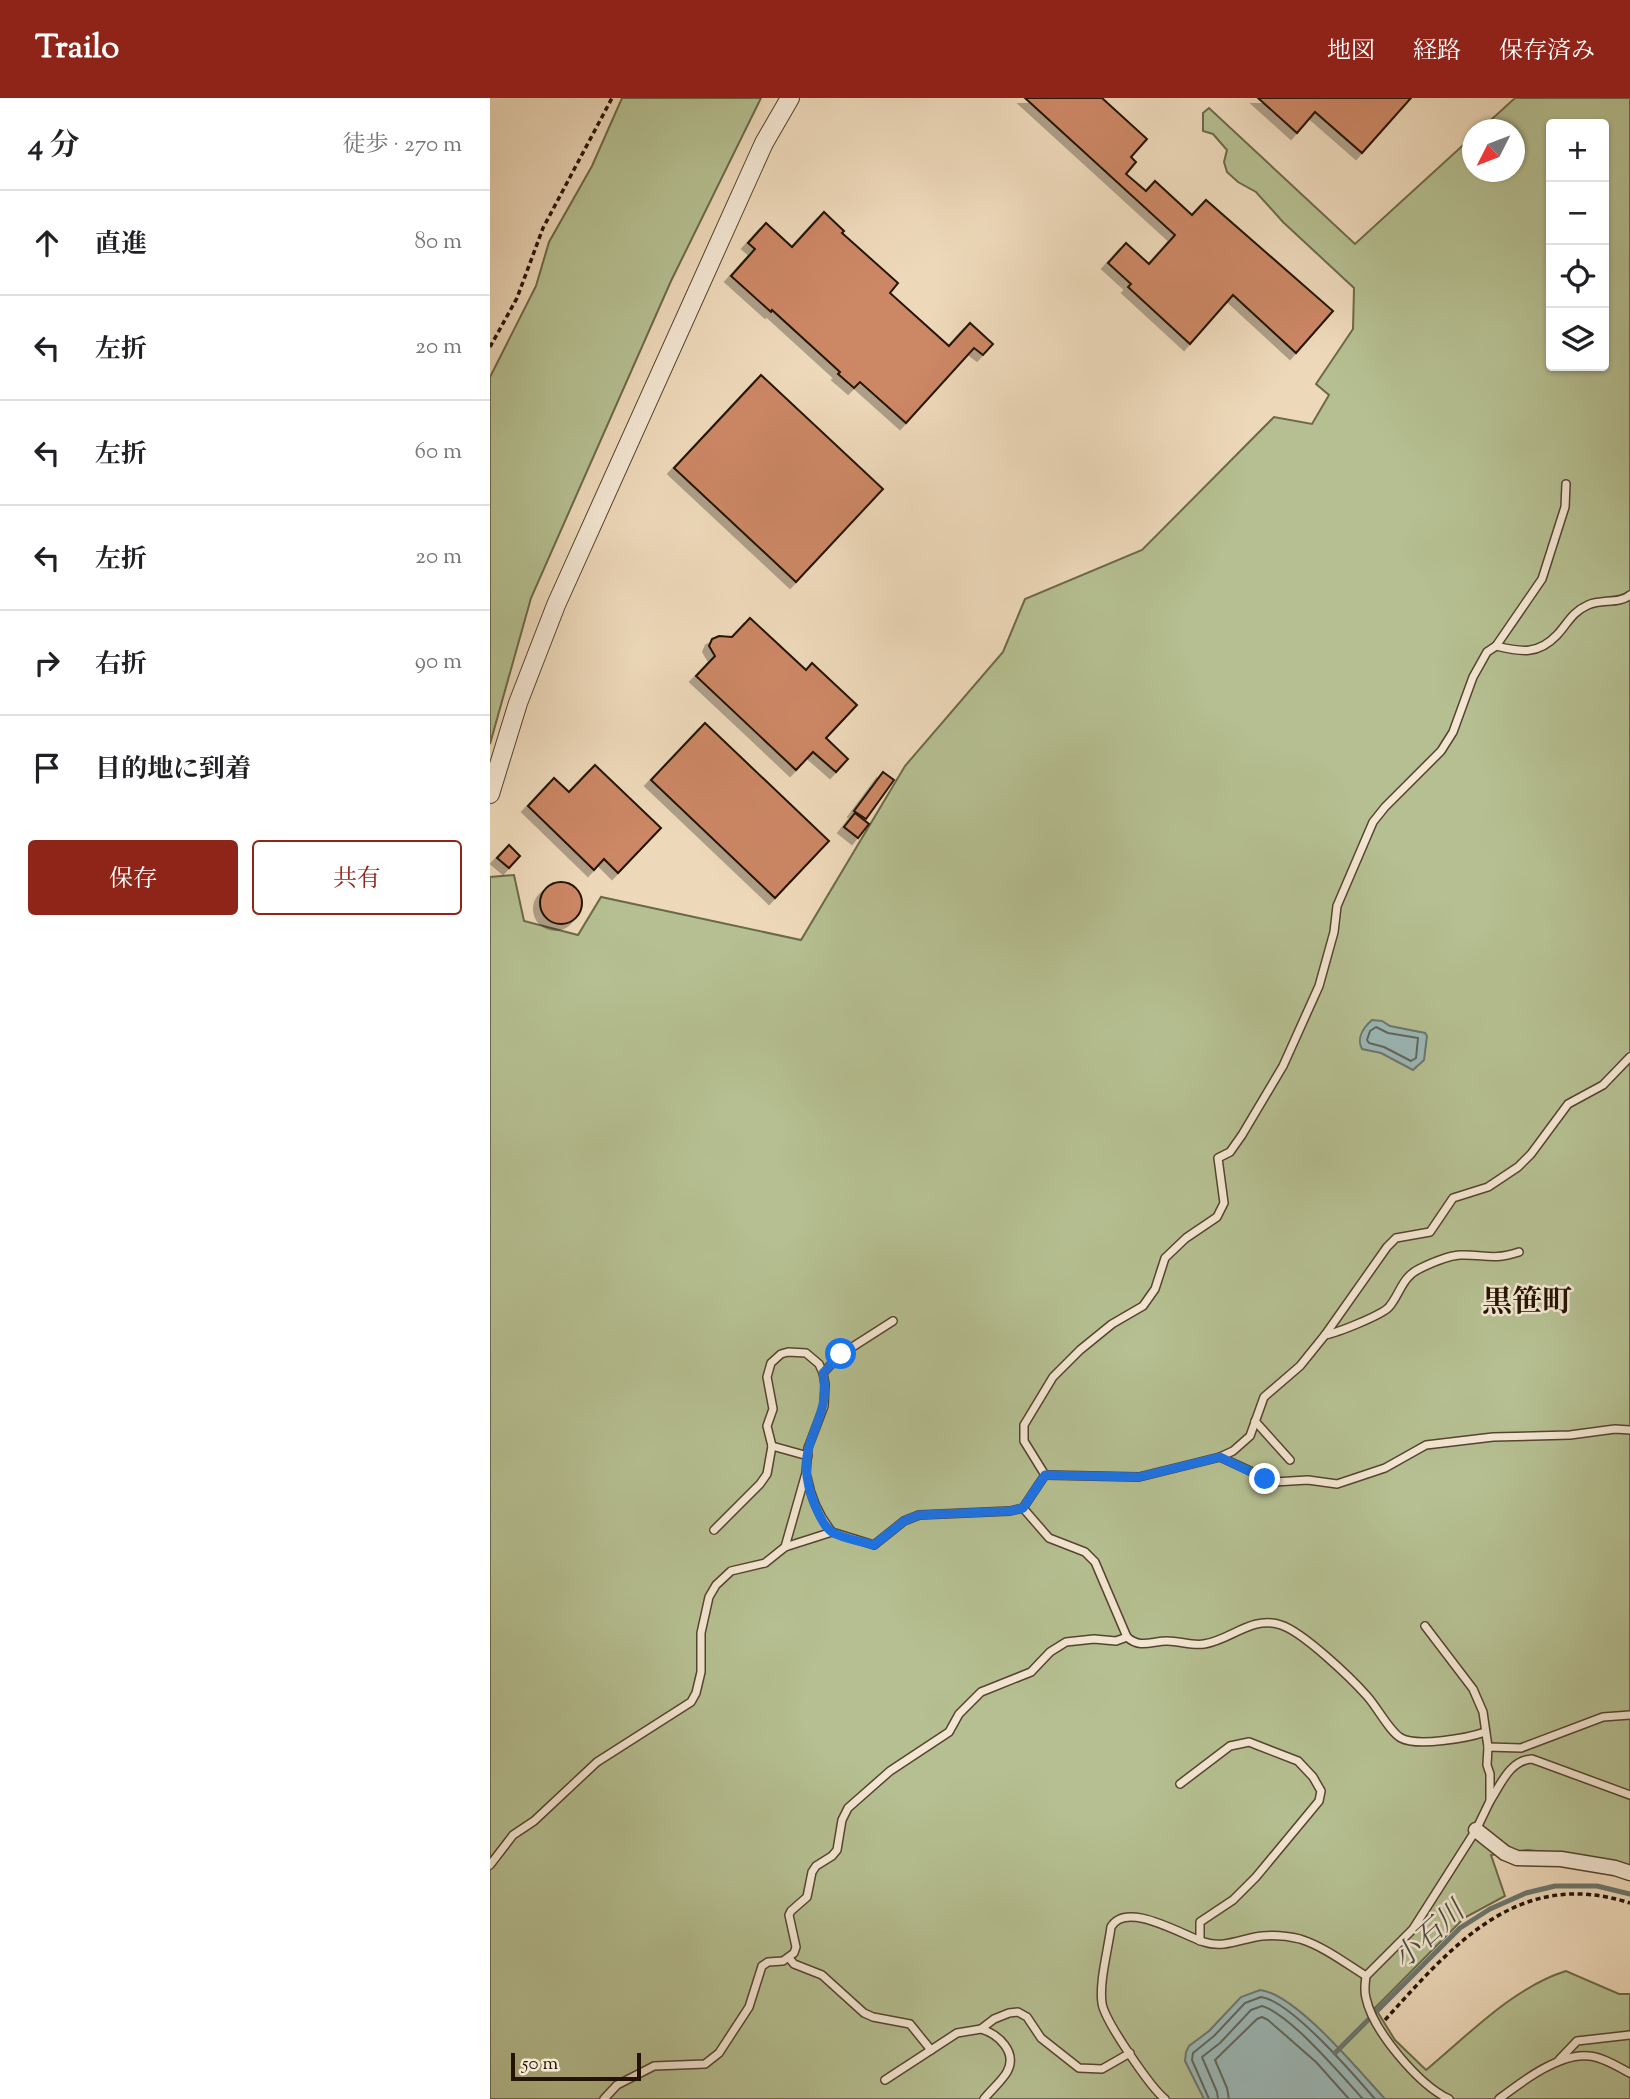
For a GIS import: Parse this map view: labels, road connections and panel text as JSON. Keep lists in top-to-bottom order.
{
  "districts": ["黒笹町"],
  "water": ["小石川"],
  "scale_bar": "50 m",
  "north": "bottom left",
  "page": {
    "header": "Trailo",
    "nav": ["地図", "経路", "保存済み"],
    "heading": ["4 分", "徒歩 · 270 m"],
    "map_buttons": ["+", "−"],
    "list": [
      ["直進", "80 m"],
      ["左折", "20 m"],
      ["左折", "60 m"],
      ["左折", "20 m"],
      ["右折", "90 m"],
      "目的地に到着"
    ],
    "buttons": ["保存", "共有"],
    "scale": "50 m"
  }
}
